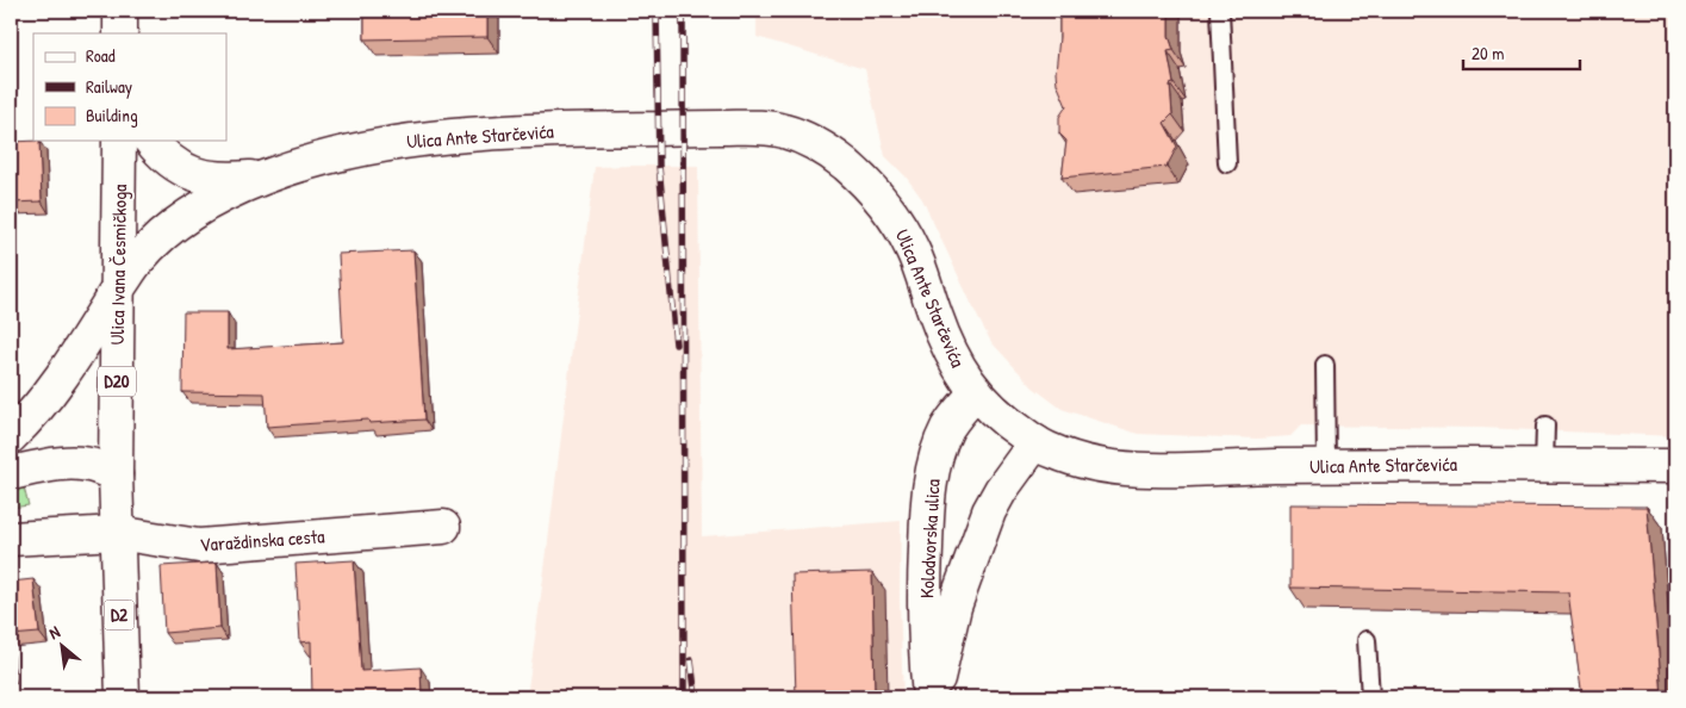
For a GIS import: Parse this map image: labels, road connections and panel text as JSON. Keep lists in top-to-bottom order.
{
  "streets": {
    "main road": [
      "Ulica Ante Starčevića",
      "Ulica Ivana Česmičkoga",
      "D20",
      "Kolodvorska ulica",
      "Varaždinska cesta",
      "D2"
    ]
  },
  "crossings": [
    ["Ulica Ante Starčevića", "Ulica Ivana Česmičkoga"],
    ["Ulica Ante Starčevića", "Kolodvorska ulica"],
    ["Ulica Ivana Česmičkoga", "Varaždinska cesta"],
    ["Ulica Ivana Česmičkoga", "D2"],
    ["Varaždinska cesta", "D2"]
  ],
  "legend": ["Road", "Railway", "Building"],
  "scale_bar": "20 m",
  "north": "top left"
}
